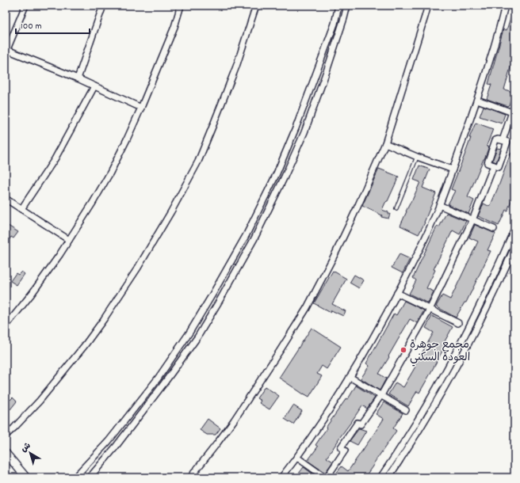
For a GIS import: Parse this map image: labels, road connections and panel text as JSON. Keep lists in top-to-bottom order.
{
  "places": ["مجمع جوهرة العودة السكني"],
  "scale_bar": "100 m",
  "north": "top left"
}
